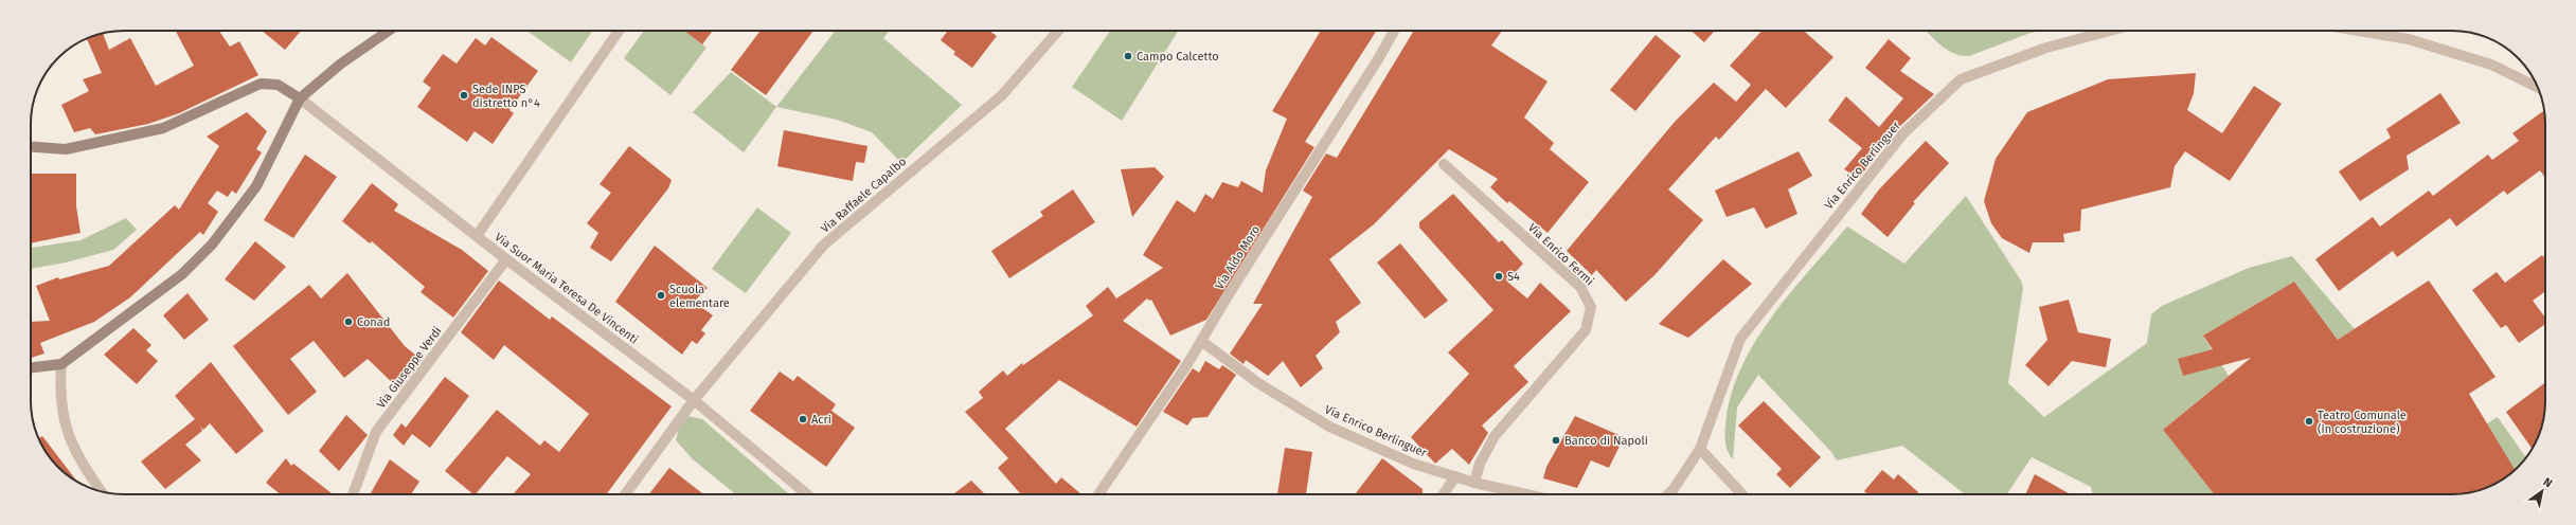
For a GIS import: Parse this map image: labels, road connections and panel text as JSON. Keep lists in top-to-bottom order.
{
  "streets": {
    "street": [
      "Via Enrico Berlinguer",
      "Via Raffaele Capalbo",
      "Via Enrico Fermi",
      "Via Aldo Moro",
      "Via Suor Maria Teresa De Vincenti",
      "Via Giuseppe Verdi"
    ]
  },
  "crossings": [
    ["Via Enrico Berlinguer", "Via Enrico Fermi"],
    ["Via Enrico Berlinguer", "Via Aldo Moro"],
    ["Via Raffaele Capalbo", "Via Suor Maria Teresa De Vincenti"],
    ["Via Suor Maria Teresa De Vincenti", "Via Giuseppe Verdi"]
  ],
  "places": [
    "Campo Calcetto",
    "Sede INPS distretto n°4",
    "S4",
    "Scuola elementare",
    "Conad",
    "Acri",
    "Teatro Comunale (in costruzione)",
    "Banco di Napoli"
  ],
  "north": "top right"
}
